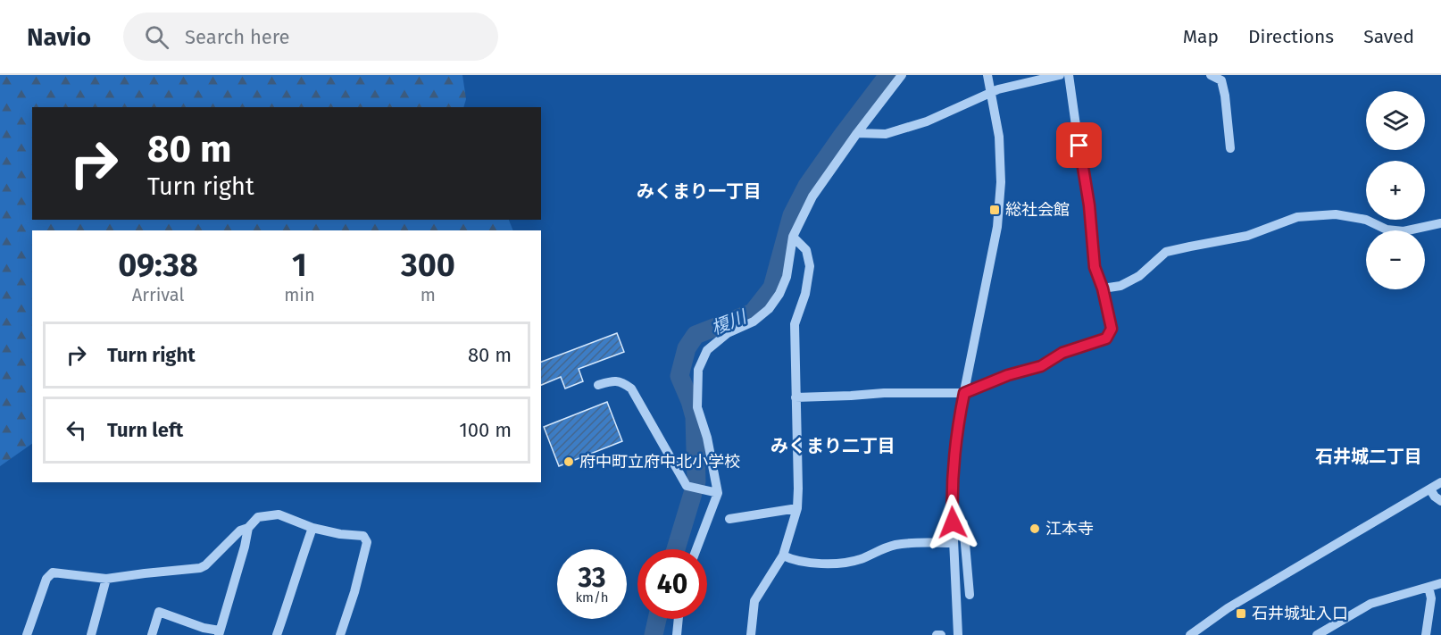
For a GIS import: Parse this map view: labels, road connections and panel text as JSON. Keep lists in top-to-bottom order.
{
  "districts": ["みくまり一丁目", "みくまり二丁目", "石井城二丁目"],
  "water": ["榎川"],
  "places": {
    "transit": ["総社会館", "石井城址入口"],
    "other": ["府中町立府中北小学校", "江本寺"]
  },
  "page": {
    "header": "Navio",
    "search": "Search here",
    "nav": ["Map", "Directions", "Saved"],
    "map_buttons": ["+", "−"],
    "turn": ["80 m", "Turn right"],
    "eta": [
      "09:38",
      "Arrival",
      "1",
      "min",
      "300",
      "m"
    ],
    "list": [
      {
        "name": "Turn right",
        "value": "80 m"
      },
      {
        "name": "Turn left",
        "value": "100 m"
      }
    ],
    "speed": "33 km/h",
    "limit": "40"
  }
}
